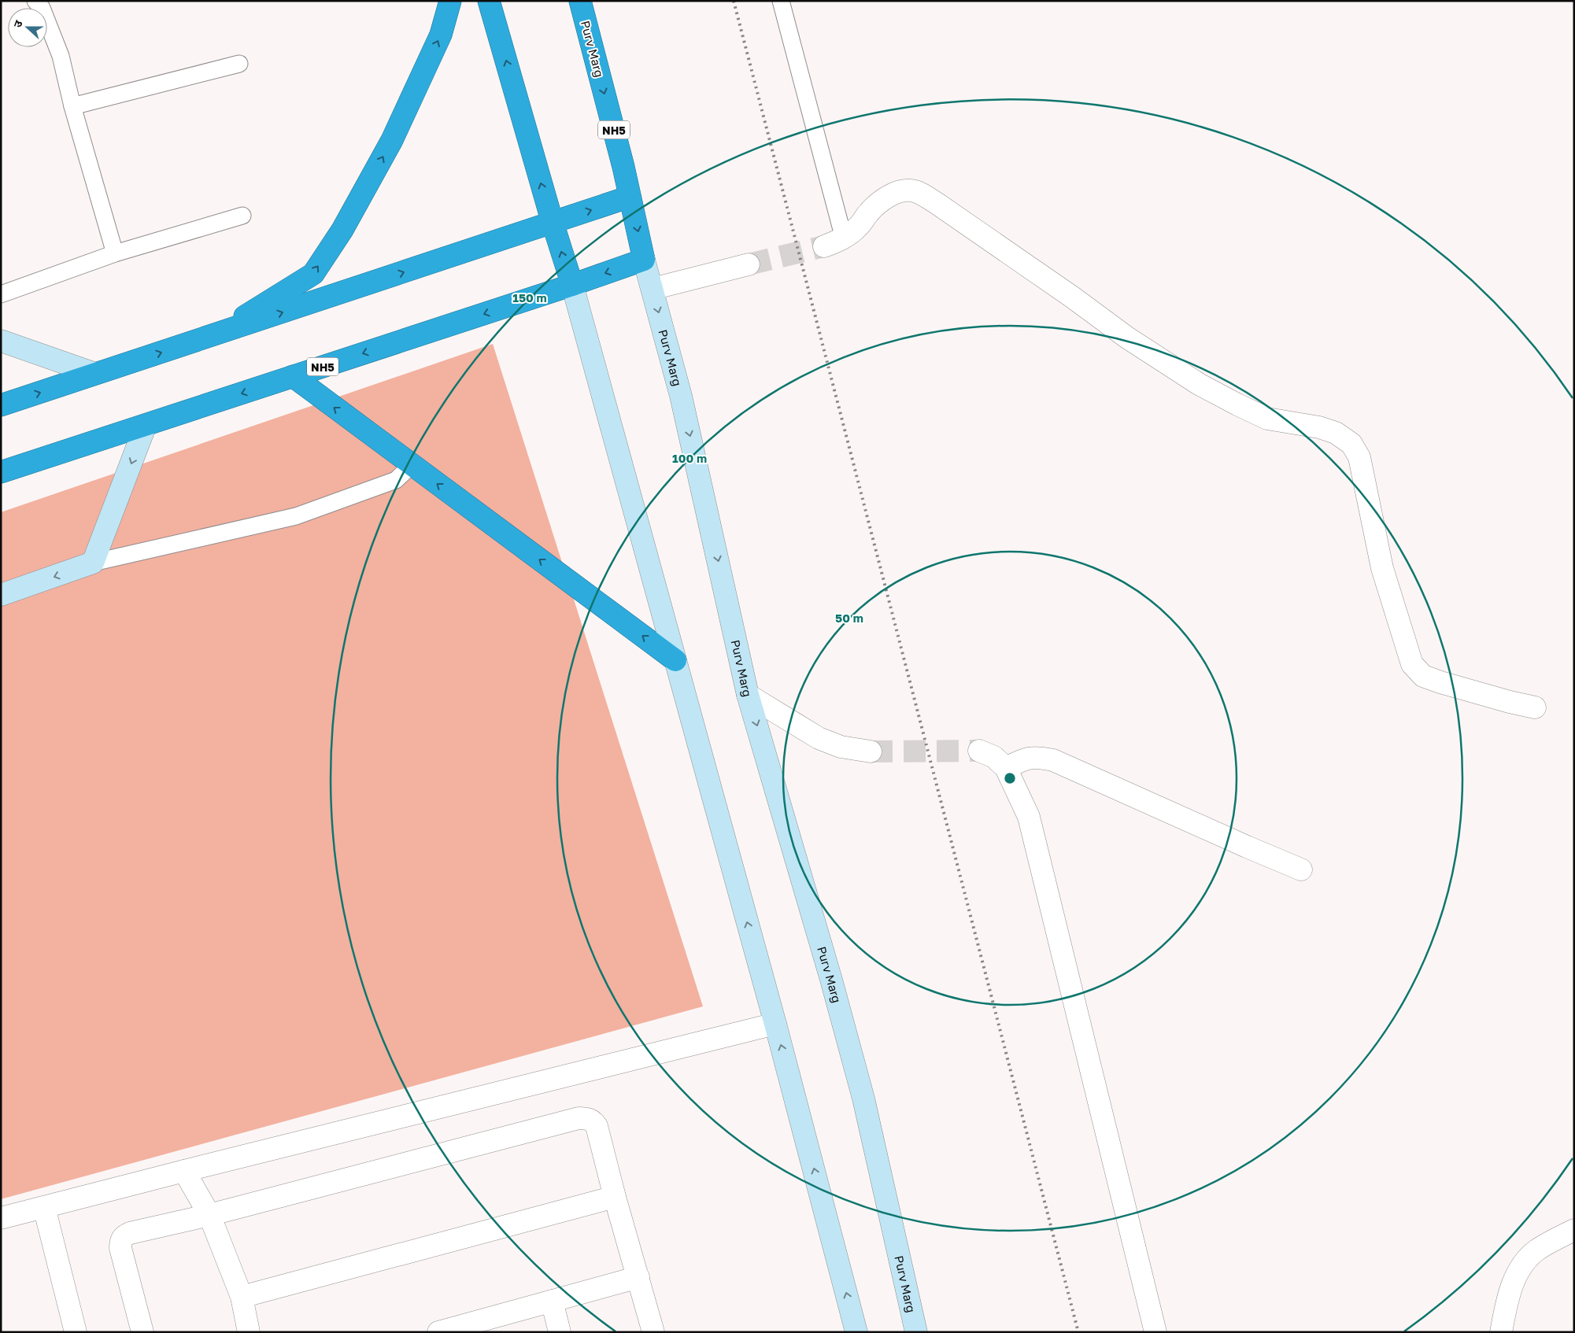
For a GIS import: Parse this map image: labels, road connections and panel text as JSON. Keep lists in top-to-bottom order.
{
  "streets": {
    "highway": ["Purv Marg", "NH5"]
  },
  "crossings": [
    ["Purv Marg", "NH5"]
  ],
  "one_way": ["Purv Marg"],
  "north": "left",
  "rings": ["150 m", "100 m", "50 m"]
}
